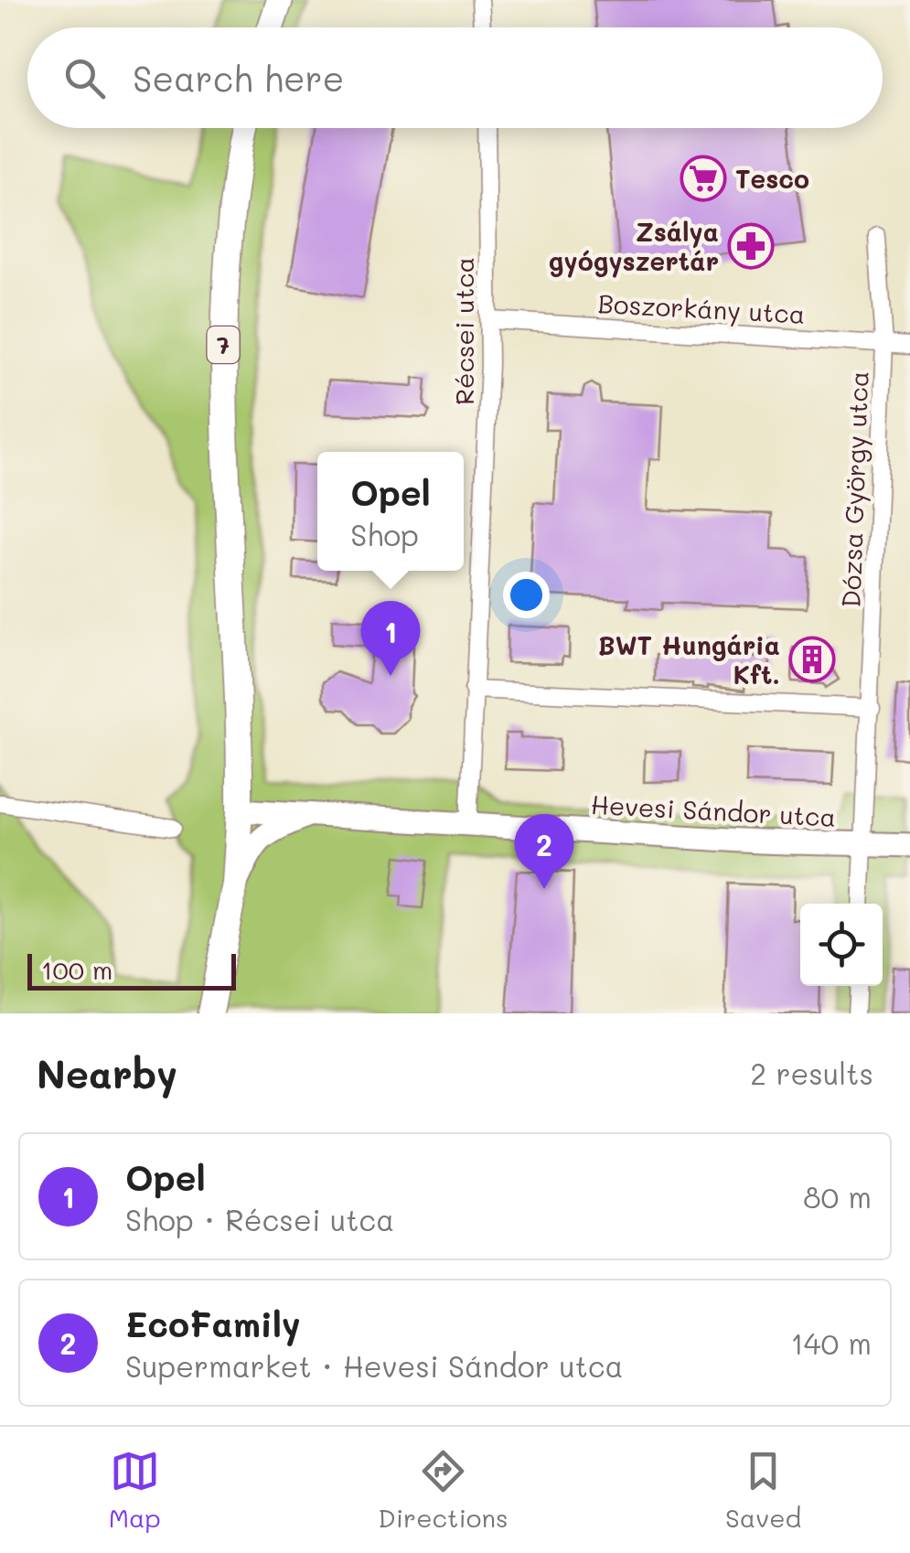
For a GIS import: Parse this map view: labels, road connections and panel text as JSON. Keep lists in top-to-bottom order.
{
  "streets": {
    "main road": ["7", "Hevesi Sándor utca"],
    "street": ["Boszorkány utca", "Récsei utca", "Dózsa György utca"]
  },
  "crossings": [
    ["Boszorkány utca", "Récsei utca"],
    ["Boszorkány utca", "Dózsa György utca"],
    ["Récsei utca", "Hevesi Sándor utca"],
    ["7", "Hevesi Sándor utca"],
    ["Dózsa György utca", "Hevesi Sándor utca"]
  ],
  "places": {
    "supermarket": ["Tesco"],
    "pharmacy": ["Zsálya gyógyszertár"],
    "building": ["BWT Hungária Kft."]
  },
  "scale_bar": "100 m",
  "page": {
    "search": "Search here",
    "popup": ["Opel", "Shop"],
    "pins": ["1", "2"],
    "scale": "100 m",
    "heading": ["Nearby", "2 results"],
    "list": [
      {
        "mark": "1",
        "name": "Opel",
        "note": "Shop · Récsei utca",
        "value": "80 m"
      },
      {
        "mark": "2",
        "name": "EcoFamily",
        "note": "Supermarket · Hevesi Sándor utca",
        "value": "140 m"
      }
    ],
    "nav": ["Map", "Directions", "Saved"]
  }
}
